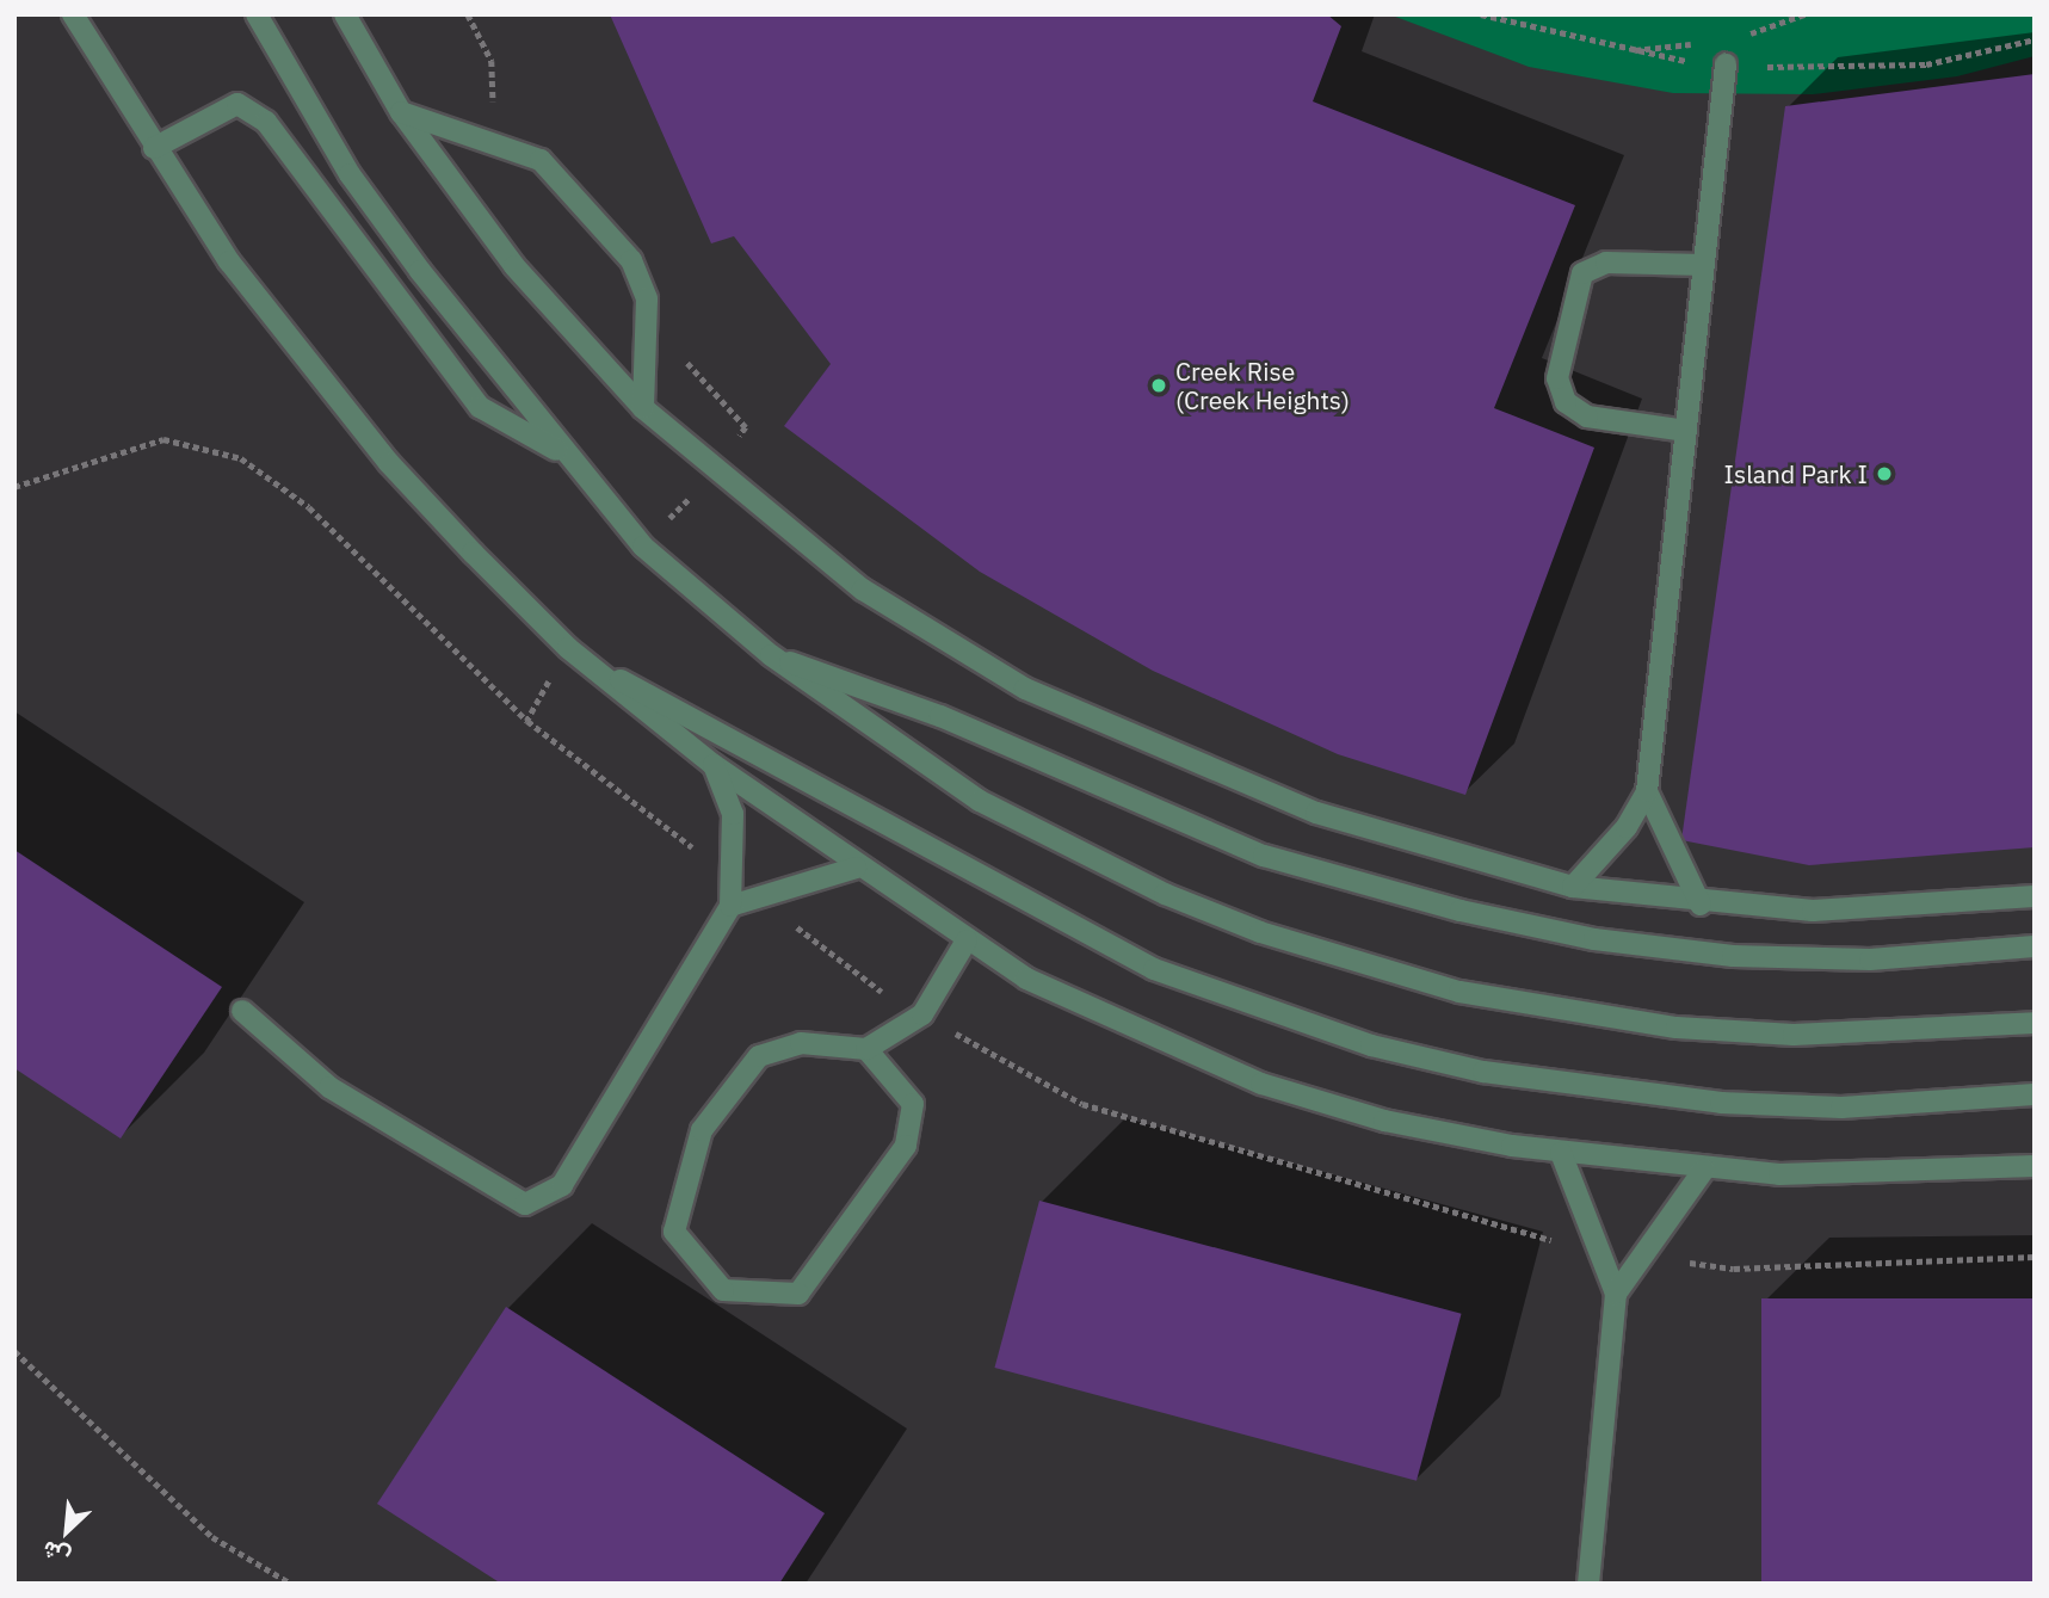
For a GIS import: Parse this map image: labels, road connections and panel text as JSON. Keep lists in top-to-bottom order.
{
  "places": ["Creek Rise (Creek Heights)", "Island Park I"],
  "north": "bottom left"
}
